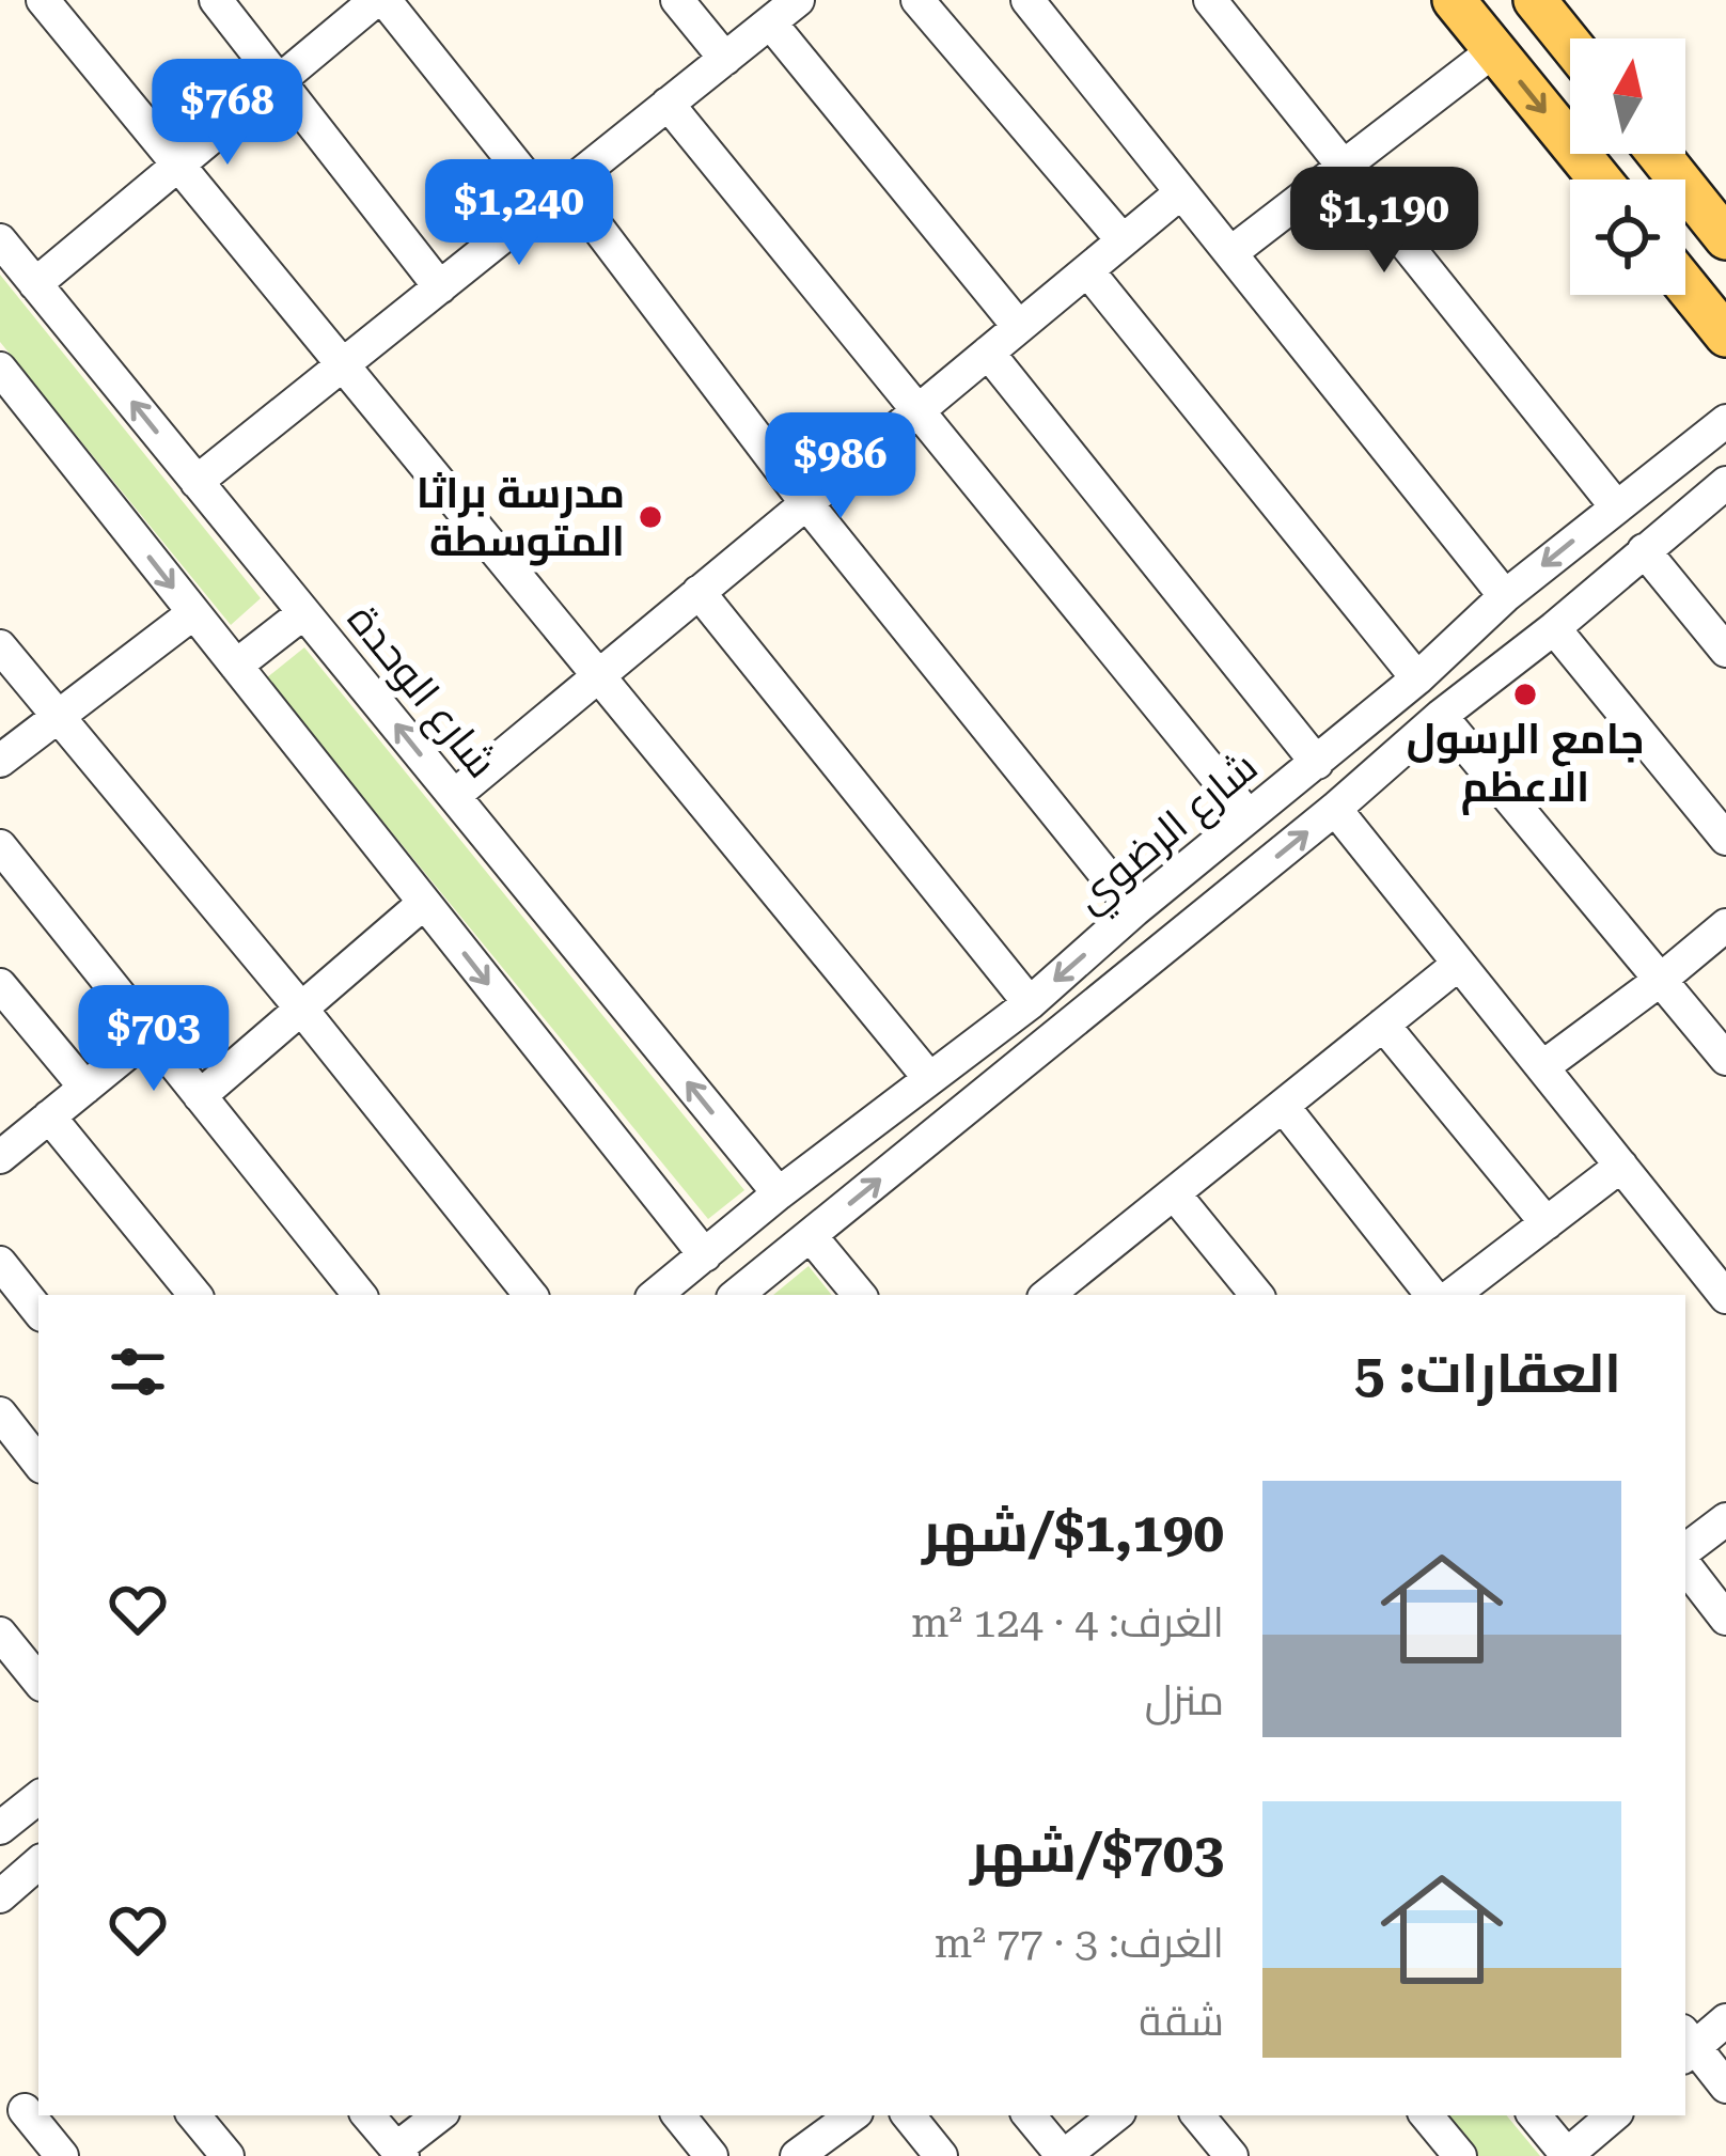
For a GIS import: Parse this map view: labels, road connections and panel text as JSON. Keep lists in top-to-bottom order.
{
  "streets": {
    "street": ["شارع الوحدة", "شارع الرضوي"]
  },
  "crossings": [
    ["شارع الوحدة", "شارع الرضوي"]
  ],
  "places": ["مدرسة براثا المتوسطة", "جامع الرسول الاعظم"],
  "north": "top",
  "page": {
    "price": [
      "$768",
      "$1,240",
      "$1,190",
      "$986",
      "$703"
    ],
    "heading": "العقارات: 5",
    "list": [
      {
        "name": "$1,190/شهر",
        "note": "الغرف: 4 · 124 m² · منزل"
      },
      {
        "name": "$703/شهر",
        "note": "الغرف: 3 · 77 m² · شقة"
      }
    ]
  }
}
